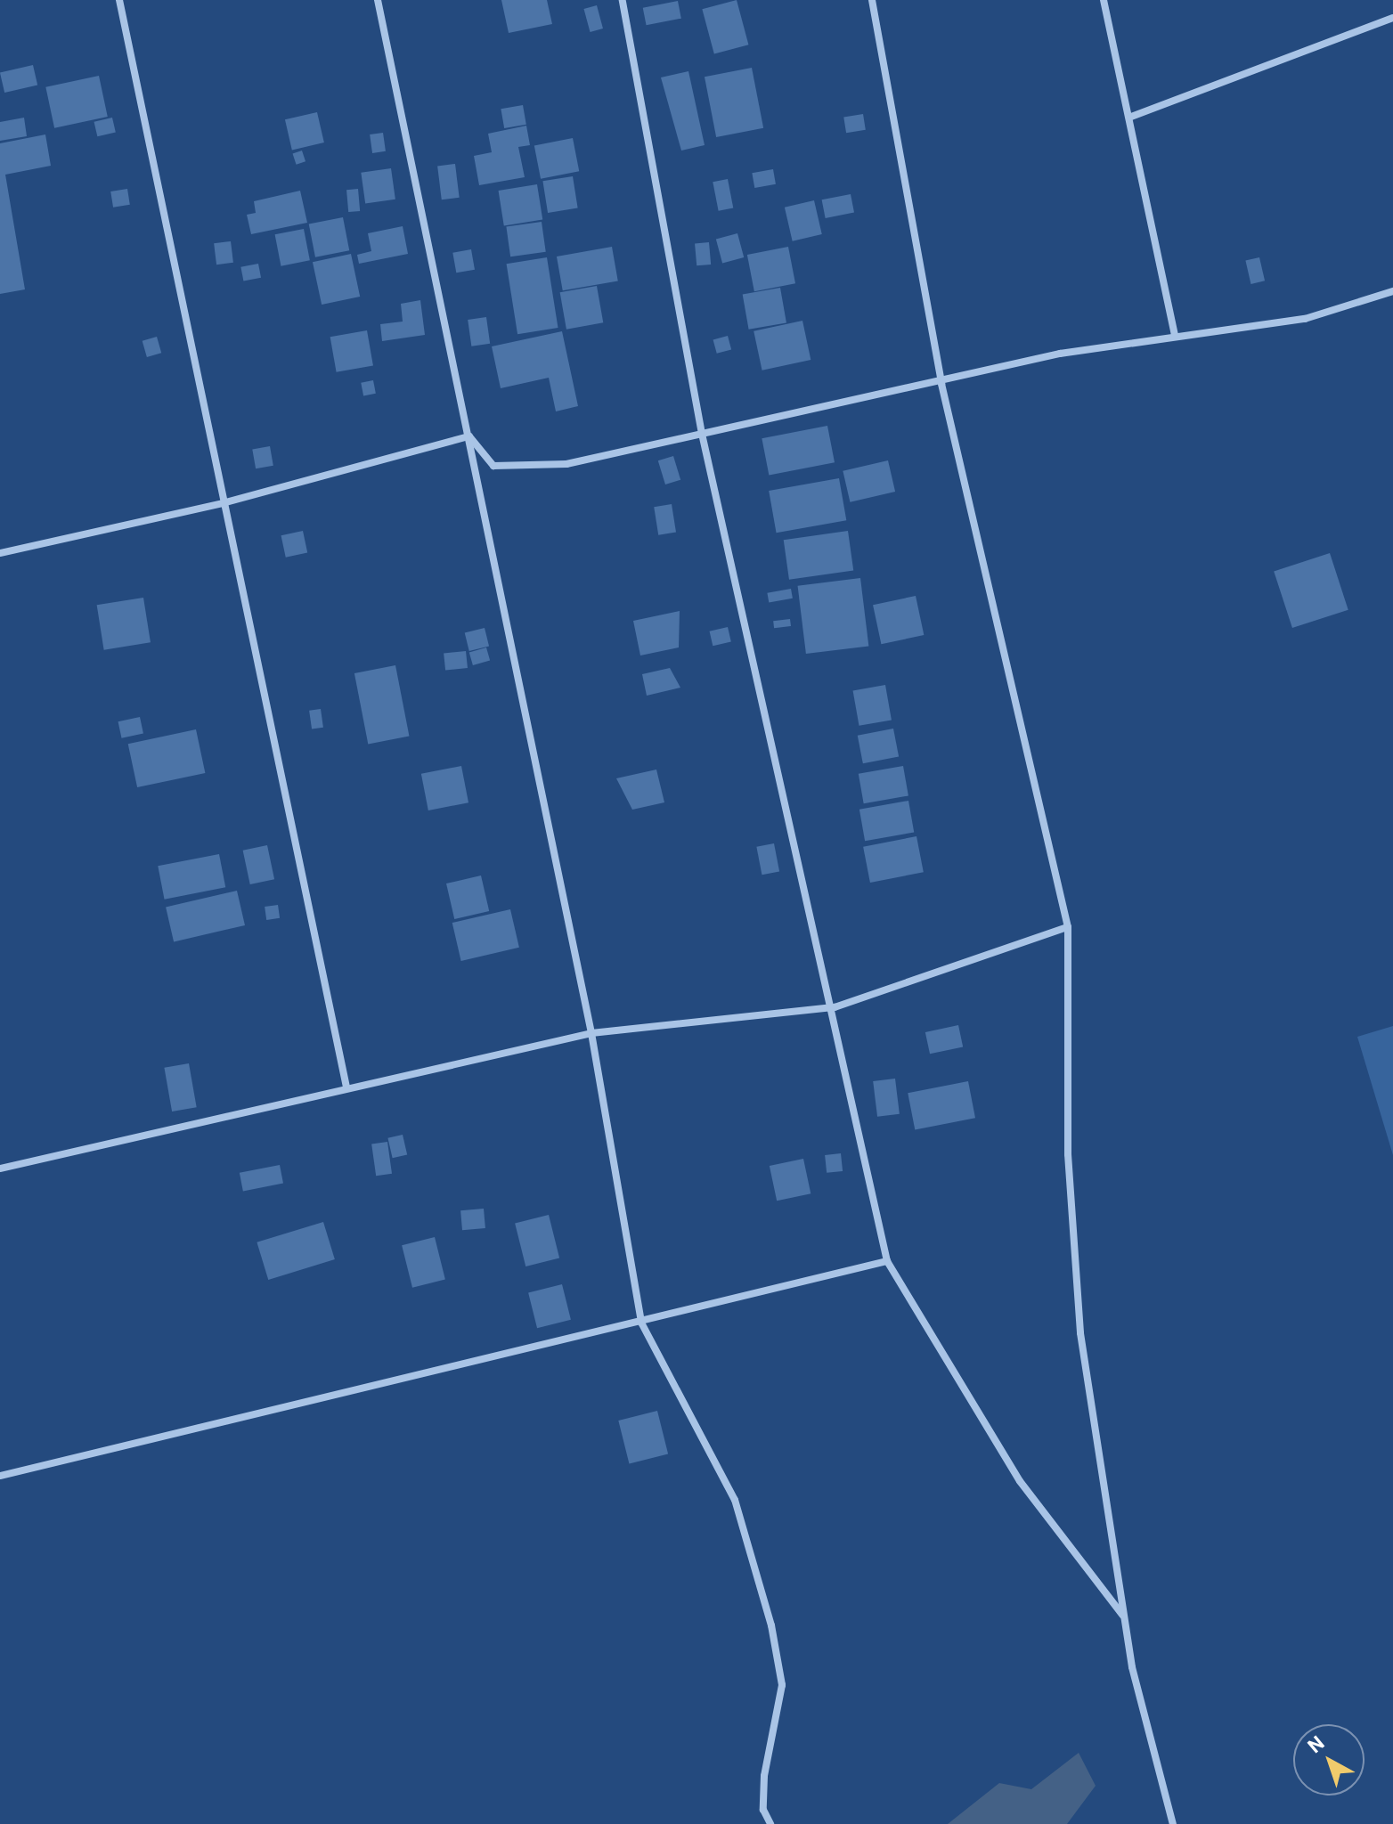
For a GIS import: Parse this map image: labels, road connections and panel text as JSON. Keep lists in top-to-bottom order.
{
  "north": "top left"
}
